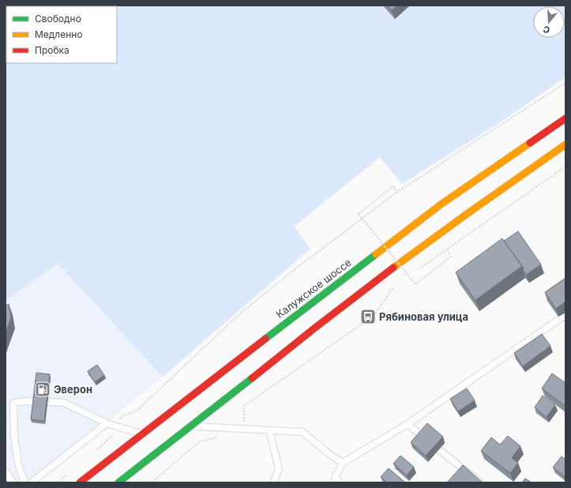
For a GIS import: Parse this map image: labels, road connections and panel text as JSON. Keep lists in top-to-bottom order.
{
  "streets": {
    "highway": ["Калужское шоссе"]
  },
  "places": {
    "bus stop": ["Рябиновая улица"],
    "fuel station": ["Эверон"]
  },
  "legend": ["Свободно", "Медленно", "Пробка"],
  "north": "bottom"
}
